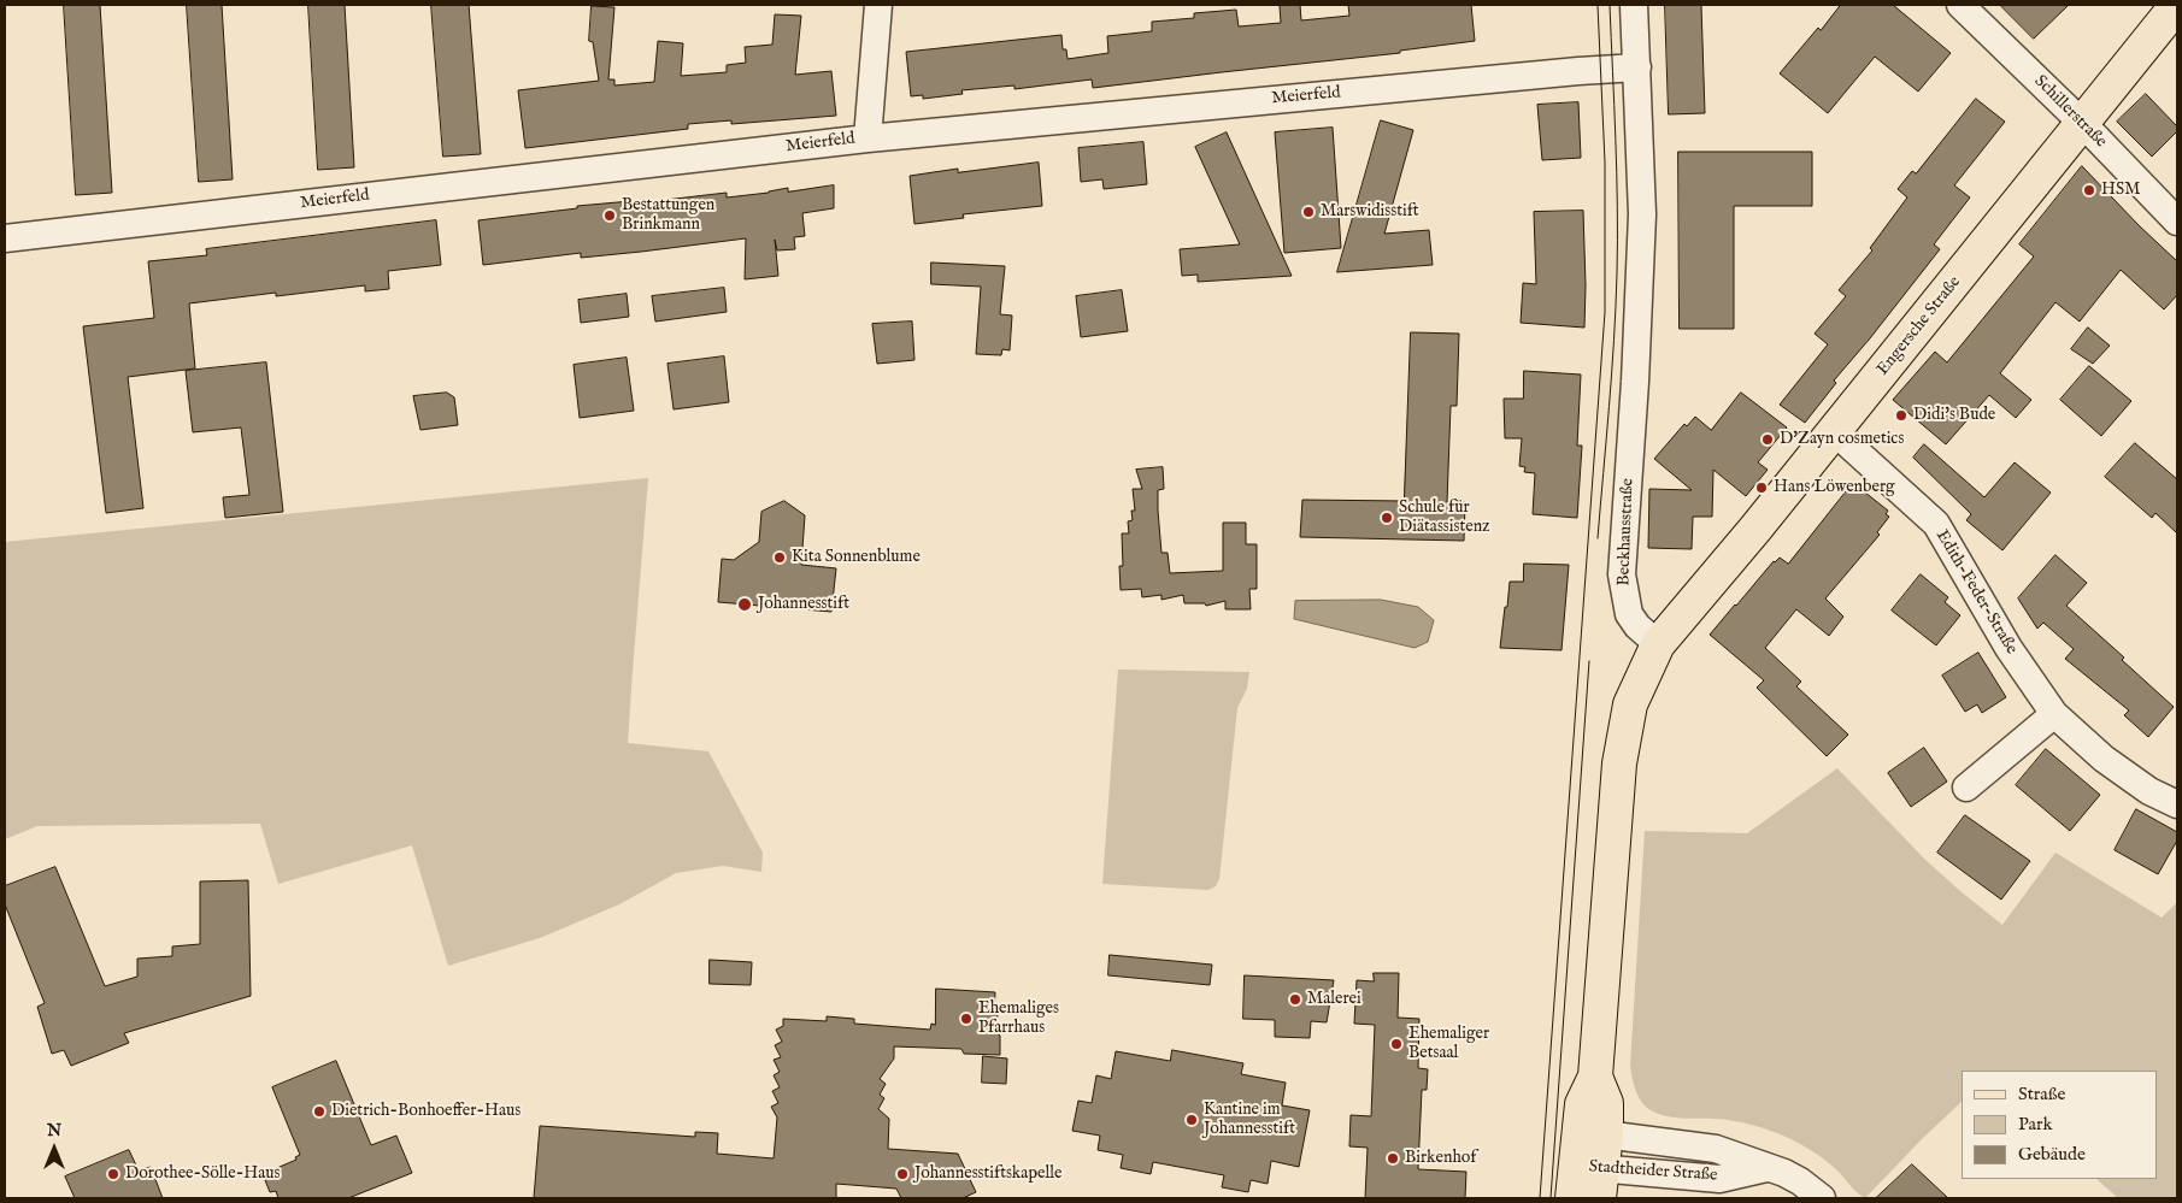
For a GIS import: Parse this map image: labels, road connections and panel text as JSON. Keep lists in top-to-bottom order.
{
  "streets": {
    "main road": ["Engersche Straße"],
    "street": [
      "Meierfeld",
      "Schillerstraße",
      "Beckhausstraße",
      "Edith-Feder-Straße",
      "Stadtheider Straße"
    ]
  },
  "crossings": [
    ["Meierfeld", "Beckhausstraße"],
    ["Schillerstraße", "Engersche Straße"],
    ["Engersche Straße", "Beckhausstraße"],
    ["Engersche Straße", "Edith-Feder-Straße"]
  ],
  "places": [
    "HSM",
    "Marswidisstift",
    "Bestattungen Brinkmann",
    "Didi's Bude",
    "D'Zayn cosmetics",
    "Hans Löwenberg",
    "Schule für Diätassistenz",
    "Kita Sonnenblume",
    "Johannesstift",
    "Malerei",
    "Ehemaliges Pfarrhaus",
    "Ehemaliger Betsaal",
    "Dietrich-Bonhoeffer-Haus",
    "Kantine im Johannesstift",
    "Birkenhof",
    "Dorothee-Sölle-Haus",
    "Johannesstiftskapelle"
  ],
  "legend": ["Straße", "Park", "Gebäude"],
  "north": "top"
}
